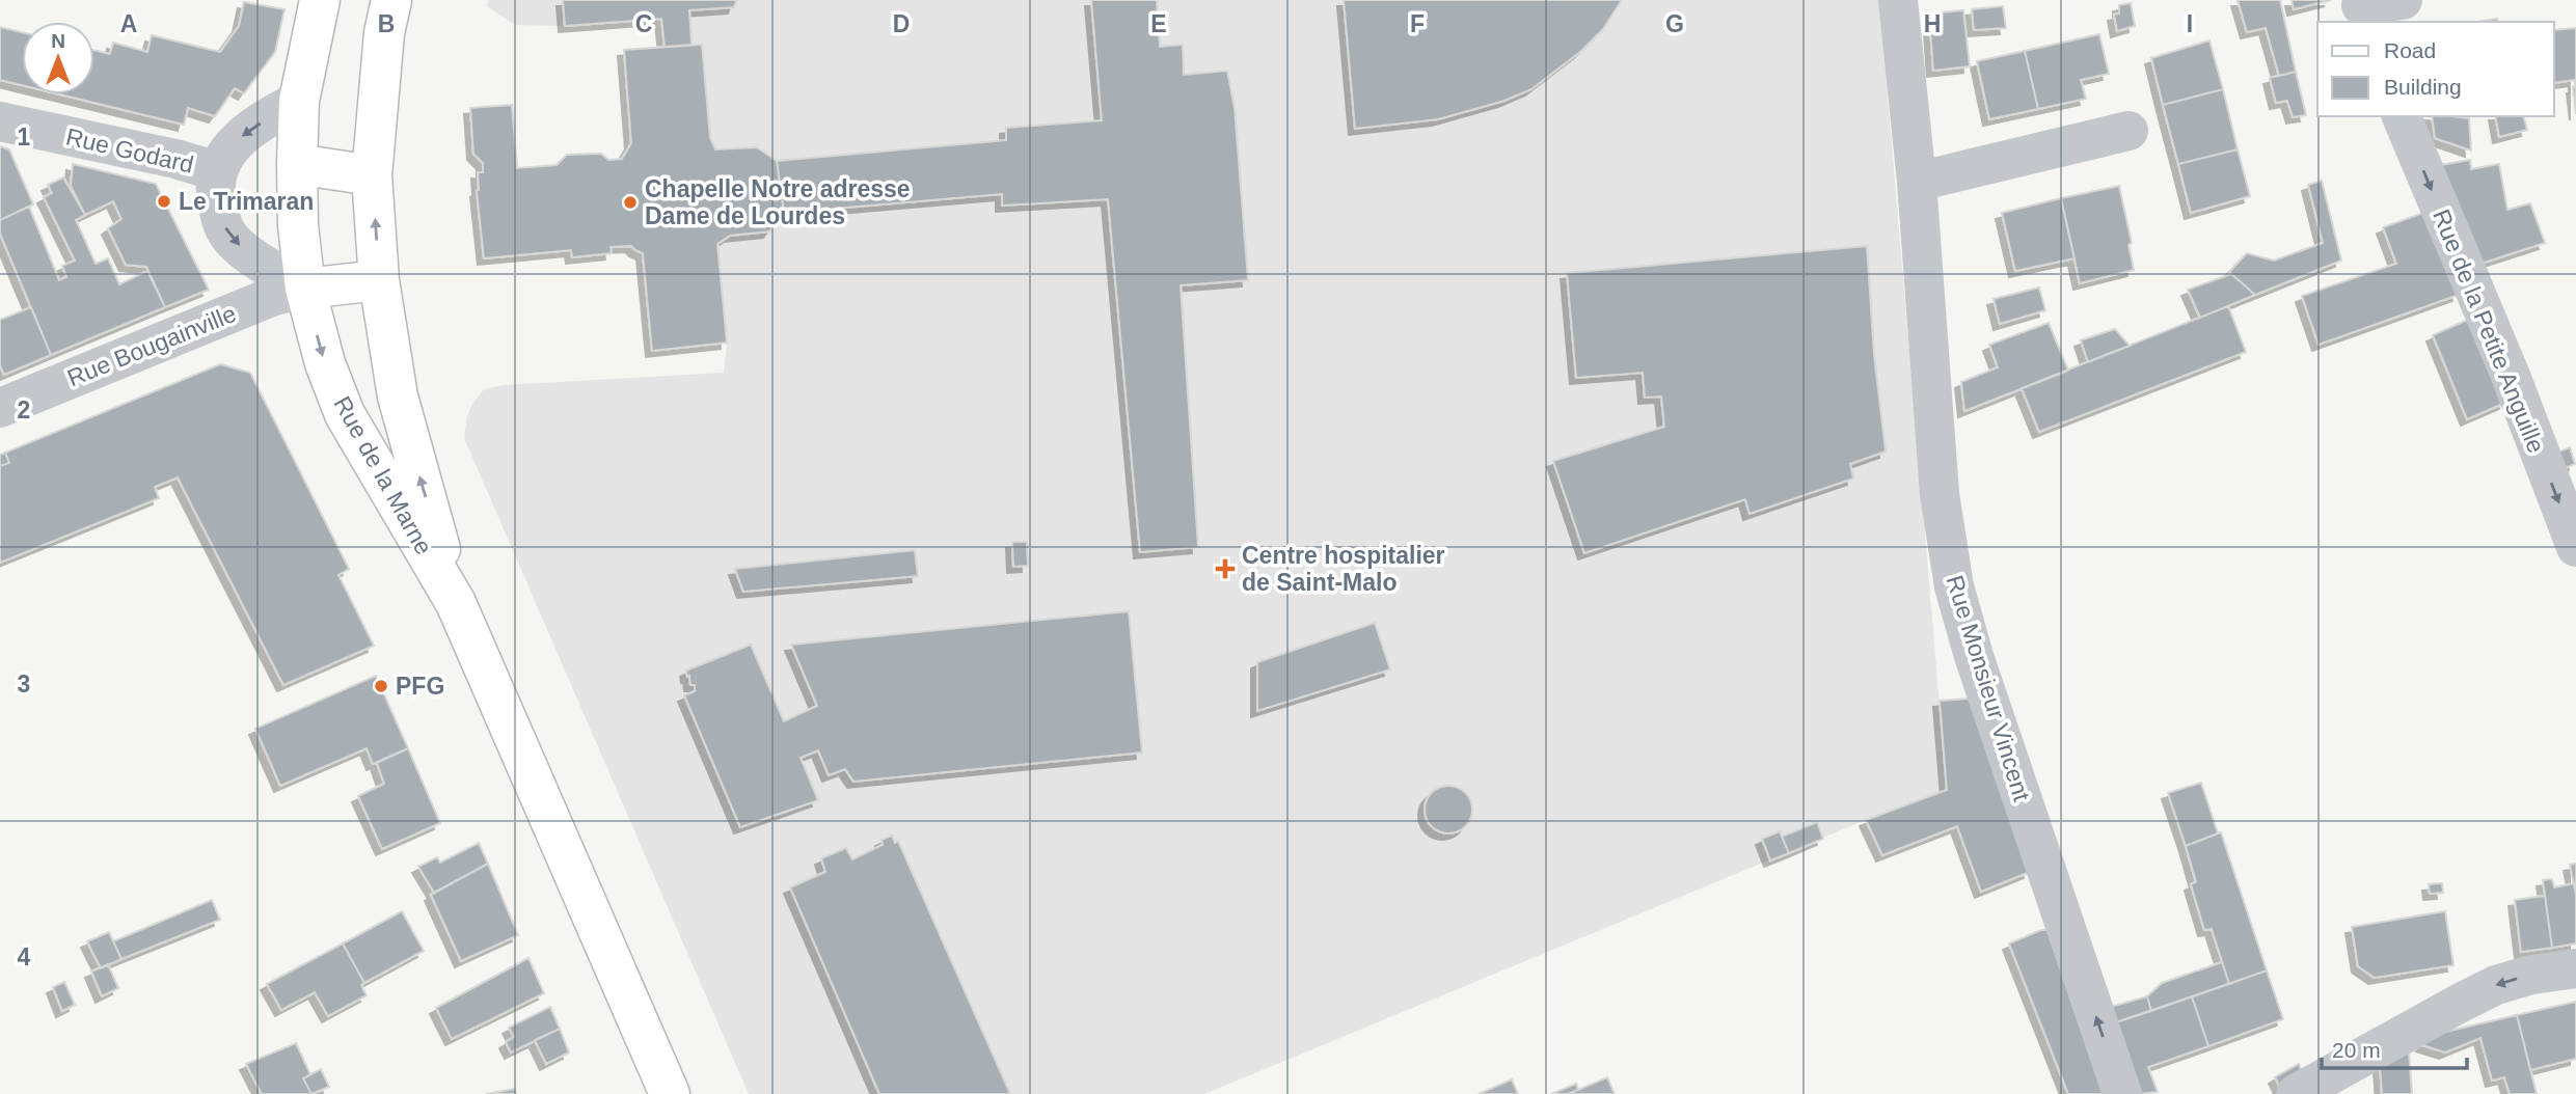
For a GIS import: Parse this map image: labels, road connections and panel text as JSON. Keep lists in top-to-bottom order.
{
  "streets": {
    "main road": ["Rue de la Marne"],
    "street": [
      "Rue Godard",
      "Rue de la Petite Anguille",
      "Rue Bougainville",
      "Rue Monsieur Vincent"
    ]
  },
  "crossings": [
    ["Rue Godard", "Rue Bougainville"],
    ["Rue Godard", "Rue de la Marne"],
    ["Rue Bougainville", "Rue de la Marne"]
  ],
  "one_way": ["Rue de la Petite Anguille", "Rue Monsieur Vincent"],
  "places": {
    "other": ["Le Trimaran", "Chapelle Notre adresse Dame de Lourdes", "PFG"],
    "health": ["Centre hospitalier de Saint-Malo"]
  },
  "legend": ["Road", "Building"],
  "scale_bar": "20 m",
  "north": "top",
  "grid": {
    "columns": [
      "A",
      "B",
      "C",
      "D",
      "E",
      "F",
      "G",
      "H",
      "I"
    ],
    "rows": [
      "1",
      "2",
      "3",
      "4"
    ]
  }
}
